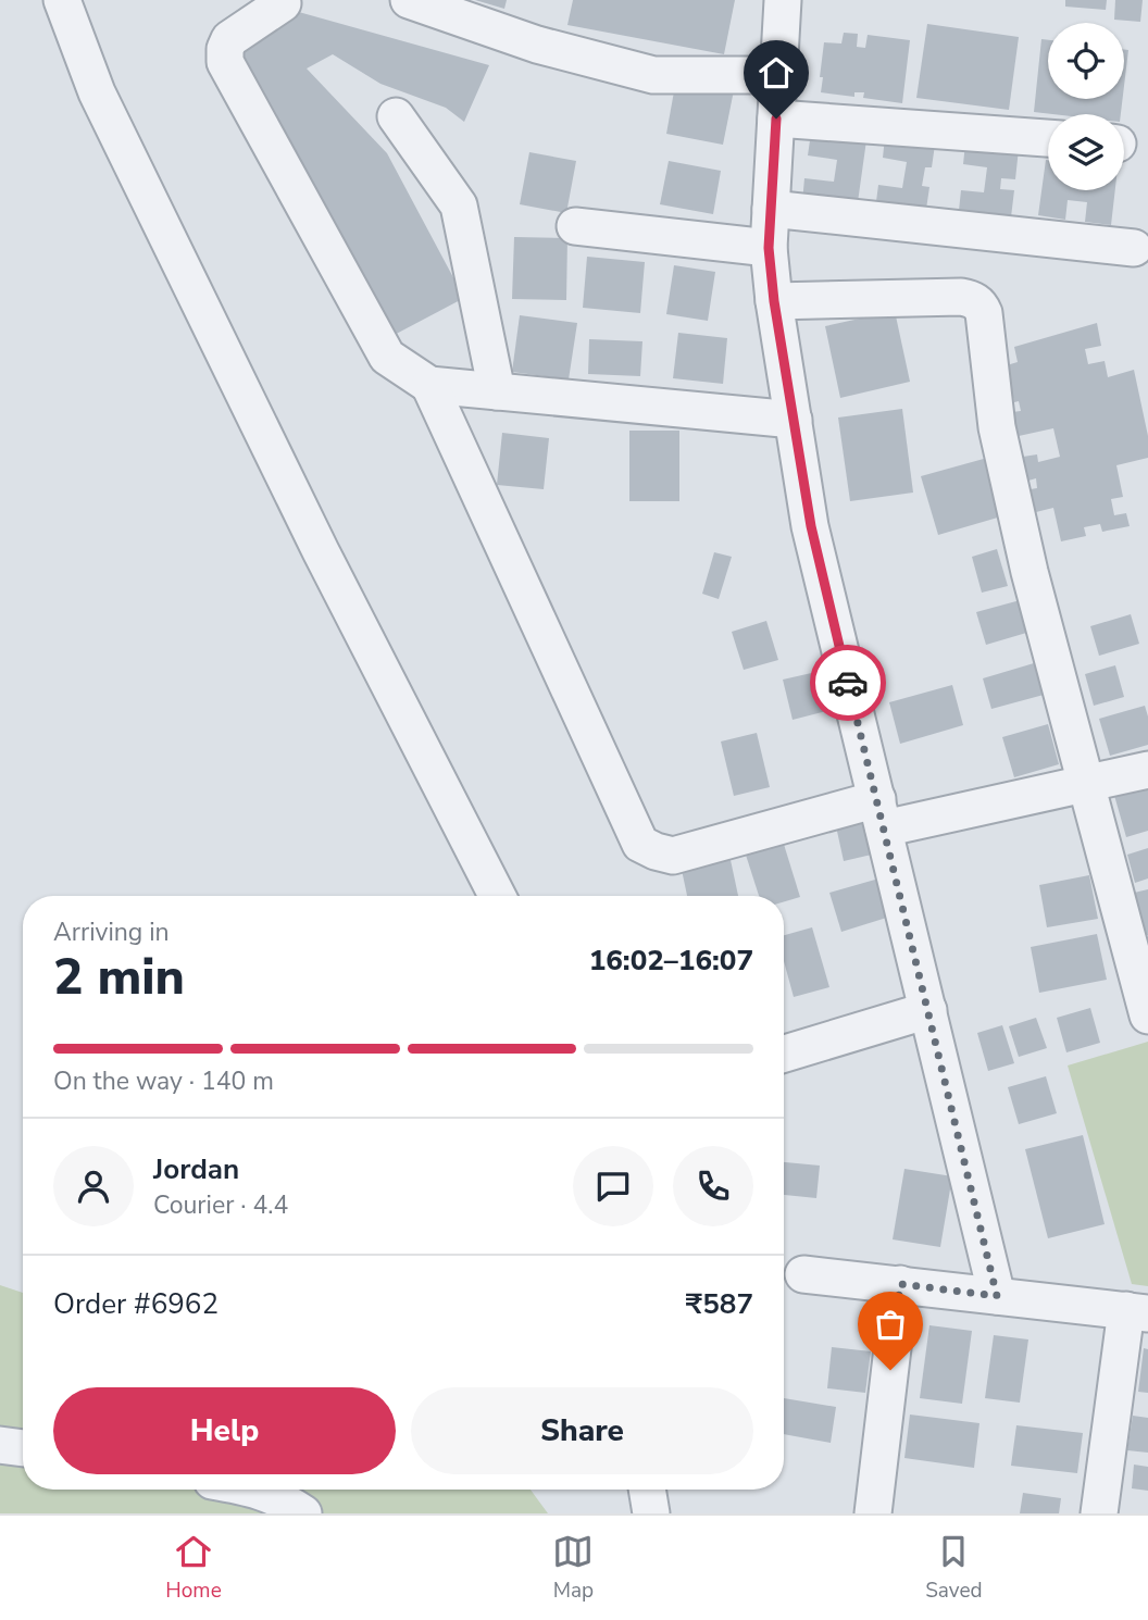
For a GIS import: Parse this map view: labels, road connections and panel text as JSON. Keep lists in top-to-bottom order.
{
  "page": {
    "heading": ["2 min", "Arriving in", "16:02–16:07"],
    "panel": [
      "Jordan",
      "Courier · 4.4",
      "Order #6962",
      "₹587"
    ],
    "bar": "On the way · 140 m",
    "buttons": ["Help", "Share"],
    "tabs": ["Home", "Map", "Saved"]
  }
}
